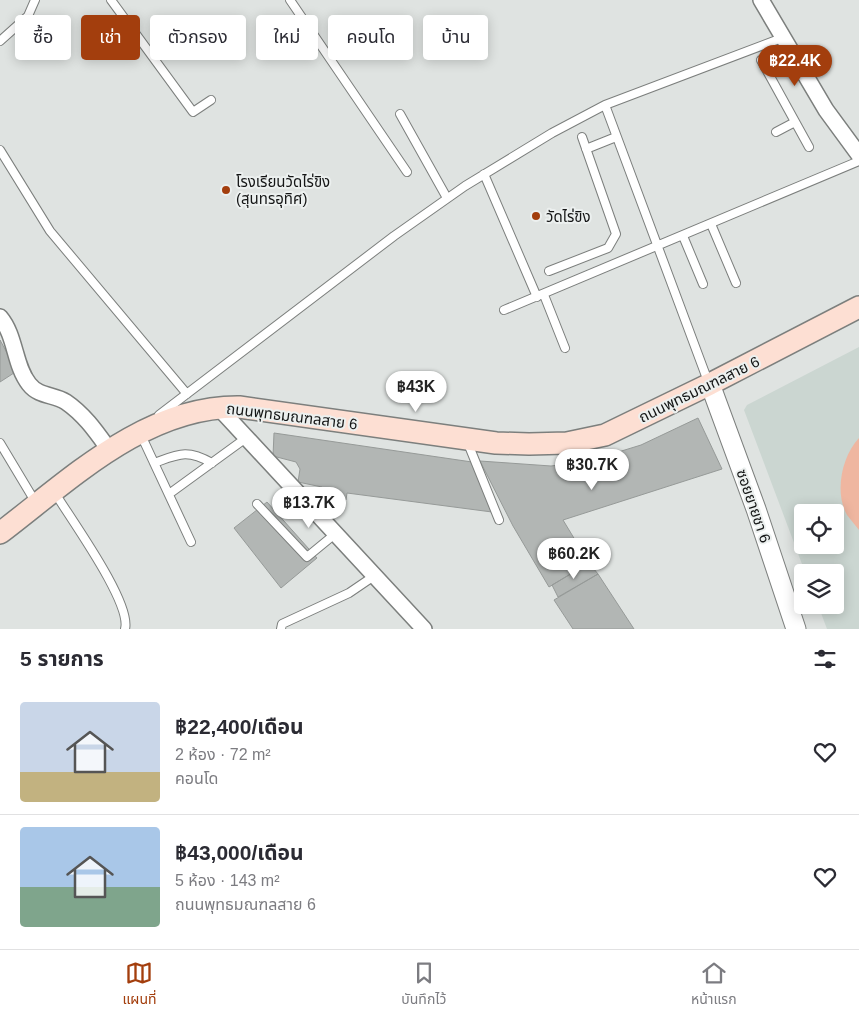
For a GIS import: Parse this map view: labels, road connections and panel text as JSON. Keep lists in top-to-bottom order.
{
  "streets": {
    "main road": ["ถนนพุทธมณฑลสาย 6"],
    "street": ["ซอยยายชา 6"]
  },
  "crossings": [
    ["ถนนพุทธมณฑลสาย 6", "ซอยยายชา 6"]
  ],
  "places": ["โรงเรียนวัดไร่ขิง (สุนทรอุทิศ)", "วัดไร่ขิง"],
  "page": {
    "chip": [
      "ซื้อ",
      "เช่า",
      "ตัวกรอง",
      "ใหม่",
      "คอนโด",
      "บ้าน"
    ],
    "price": [
      "฿22.4K",
      "฿43K",
      "฿30.7K",
      "฿13.7K",
      "฿60.2K"
    ],
    "heading": "5 รายการ",
    "list": [
      {
        "name": "฿22,400/เดือน",
        "note": "2 ห้อง · 72 m² · คอนโด"
      },
      {
        "name": "฿43,000/เดือน",
        "note": "5 ห้อง · 143 m² · ถนนพุทธมณฑลสาย 6"
      }
    ],
    "tabs": ["แผนที่", "บันทึกไว้", "หน้าแรก"]
  }
}
